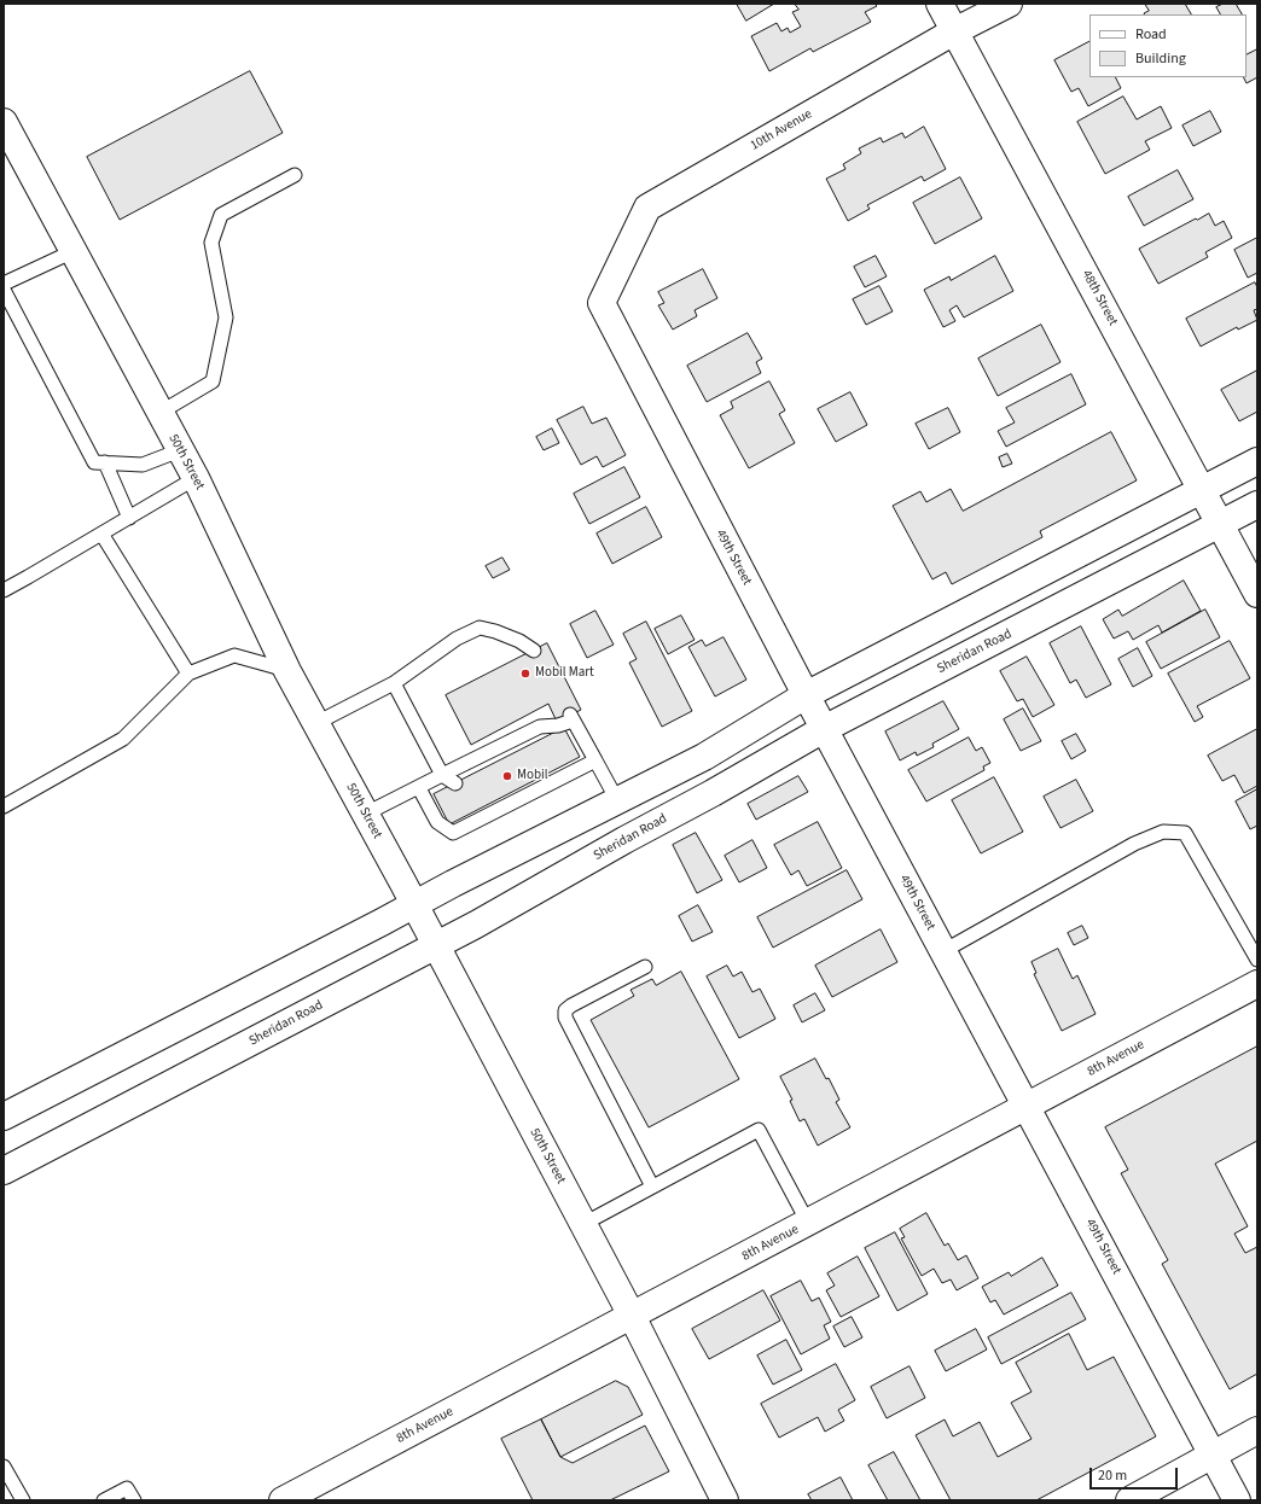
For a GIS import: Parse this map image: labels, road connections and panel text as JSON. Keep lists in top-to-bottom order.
{
  "streets": {
    "street": [
      "10th Avenue",
      "48th Street",
      "50th Street",
      "49th Street",
      "Sheridan Road",
      "8th Avenue"
    ]
  },
  "crossings": [
    ["10th Avenue", "48th Street"],
    ["10th Avenue", "49th Street"],
    ["48th Street", "Sheridan Road"],
    ["50th Street", "Sheridan Road"],
    ["50th Street", "8th Avenue"],
    ["49th Street", "Sheridan Road"],
    ["49th Street", "8th Avenue"]
  ],
  "places": ["Mobil Mart", "Mobil"],
  "legend": ["Road", "Building"],
  "scale_bar": "20 m"
}
